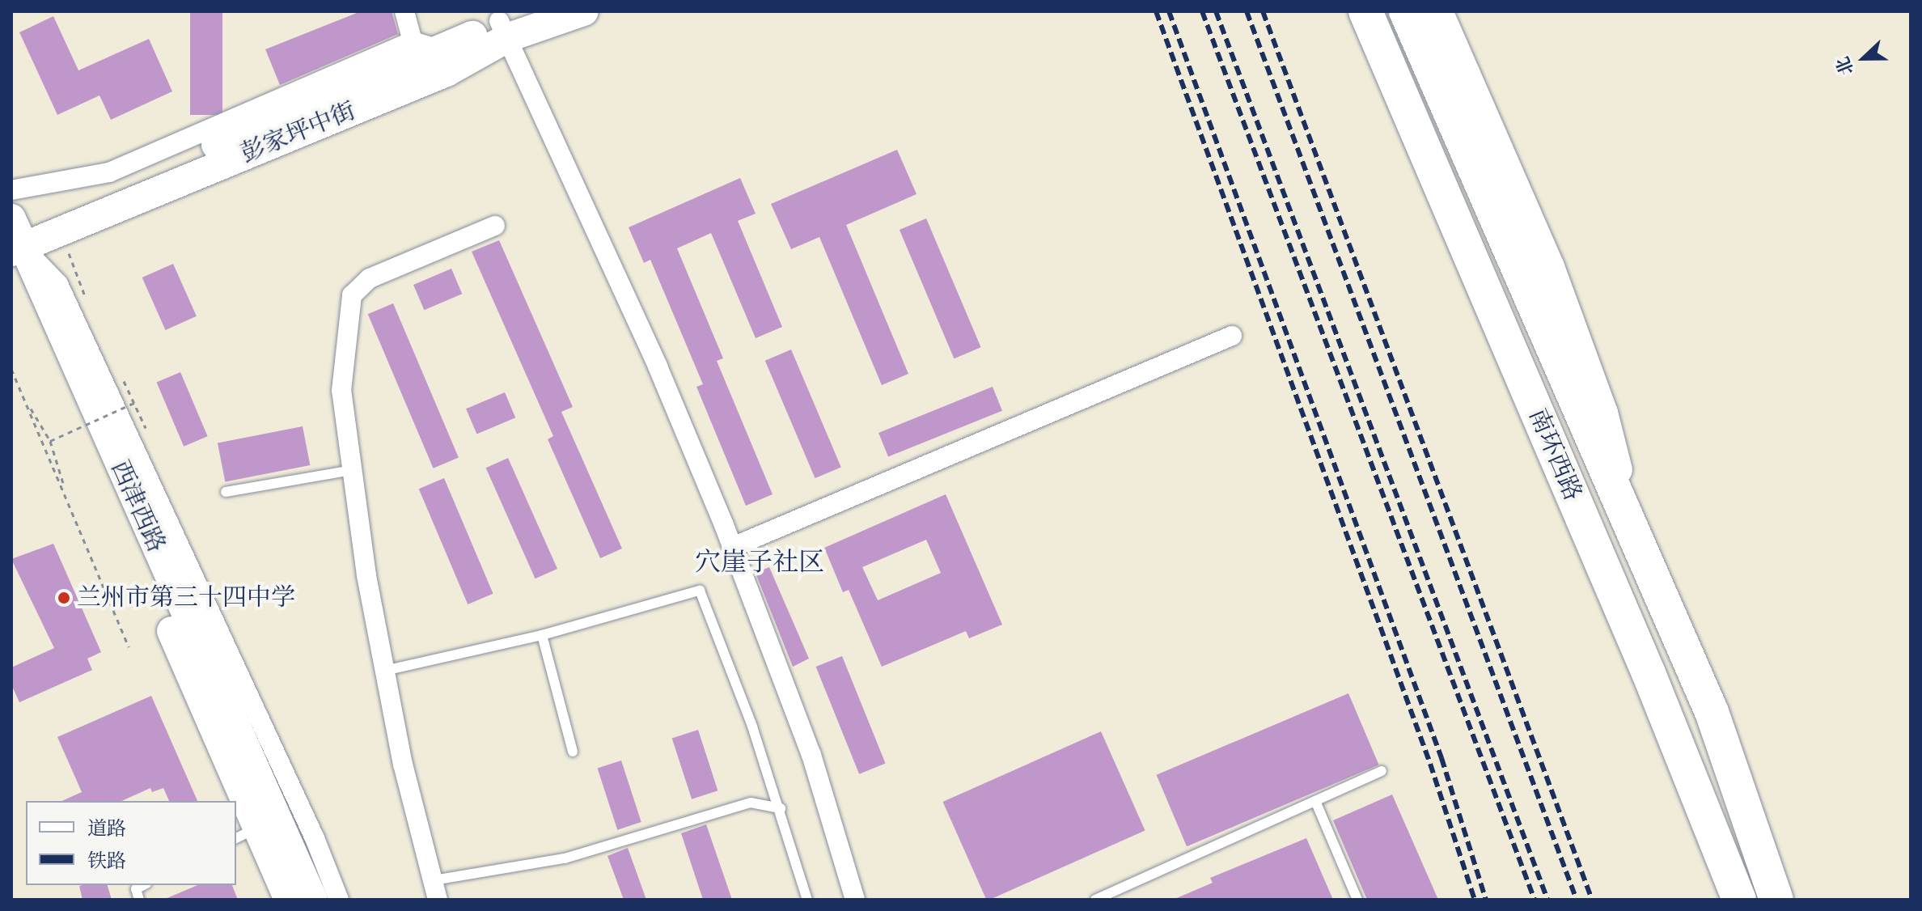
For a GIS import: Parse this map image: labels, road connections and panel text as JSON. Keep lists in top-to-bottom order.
{
  "streets": {
    "highway": ["南环西路"],
    "main road": ["彭家坪中街", "西津西路"]
  },
  "crossings": [
    ["彭家坪中街", "西津西路"]
  ],
  "districts": ["穴崖子社区"],
  "places": ["兰州市第三十四中学"],
  "legend": ["道路", "铁路"],
  "north": "left"
}
